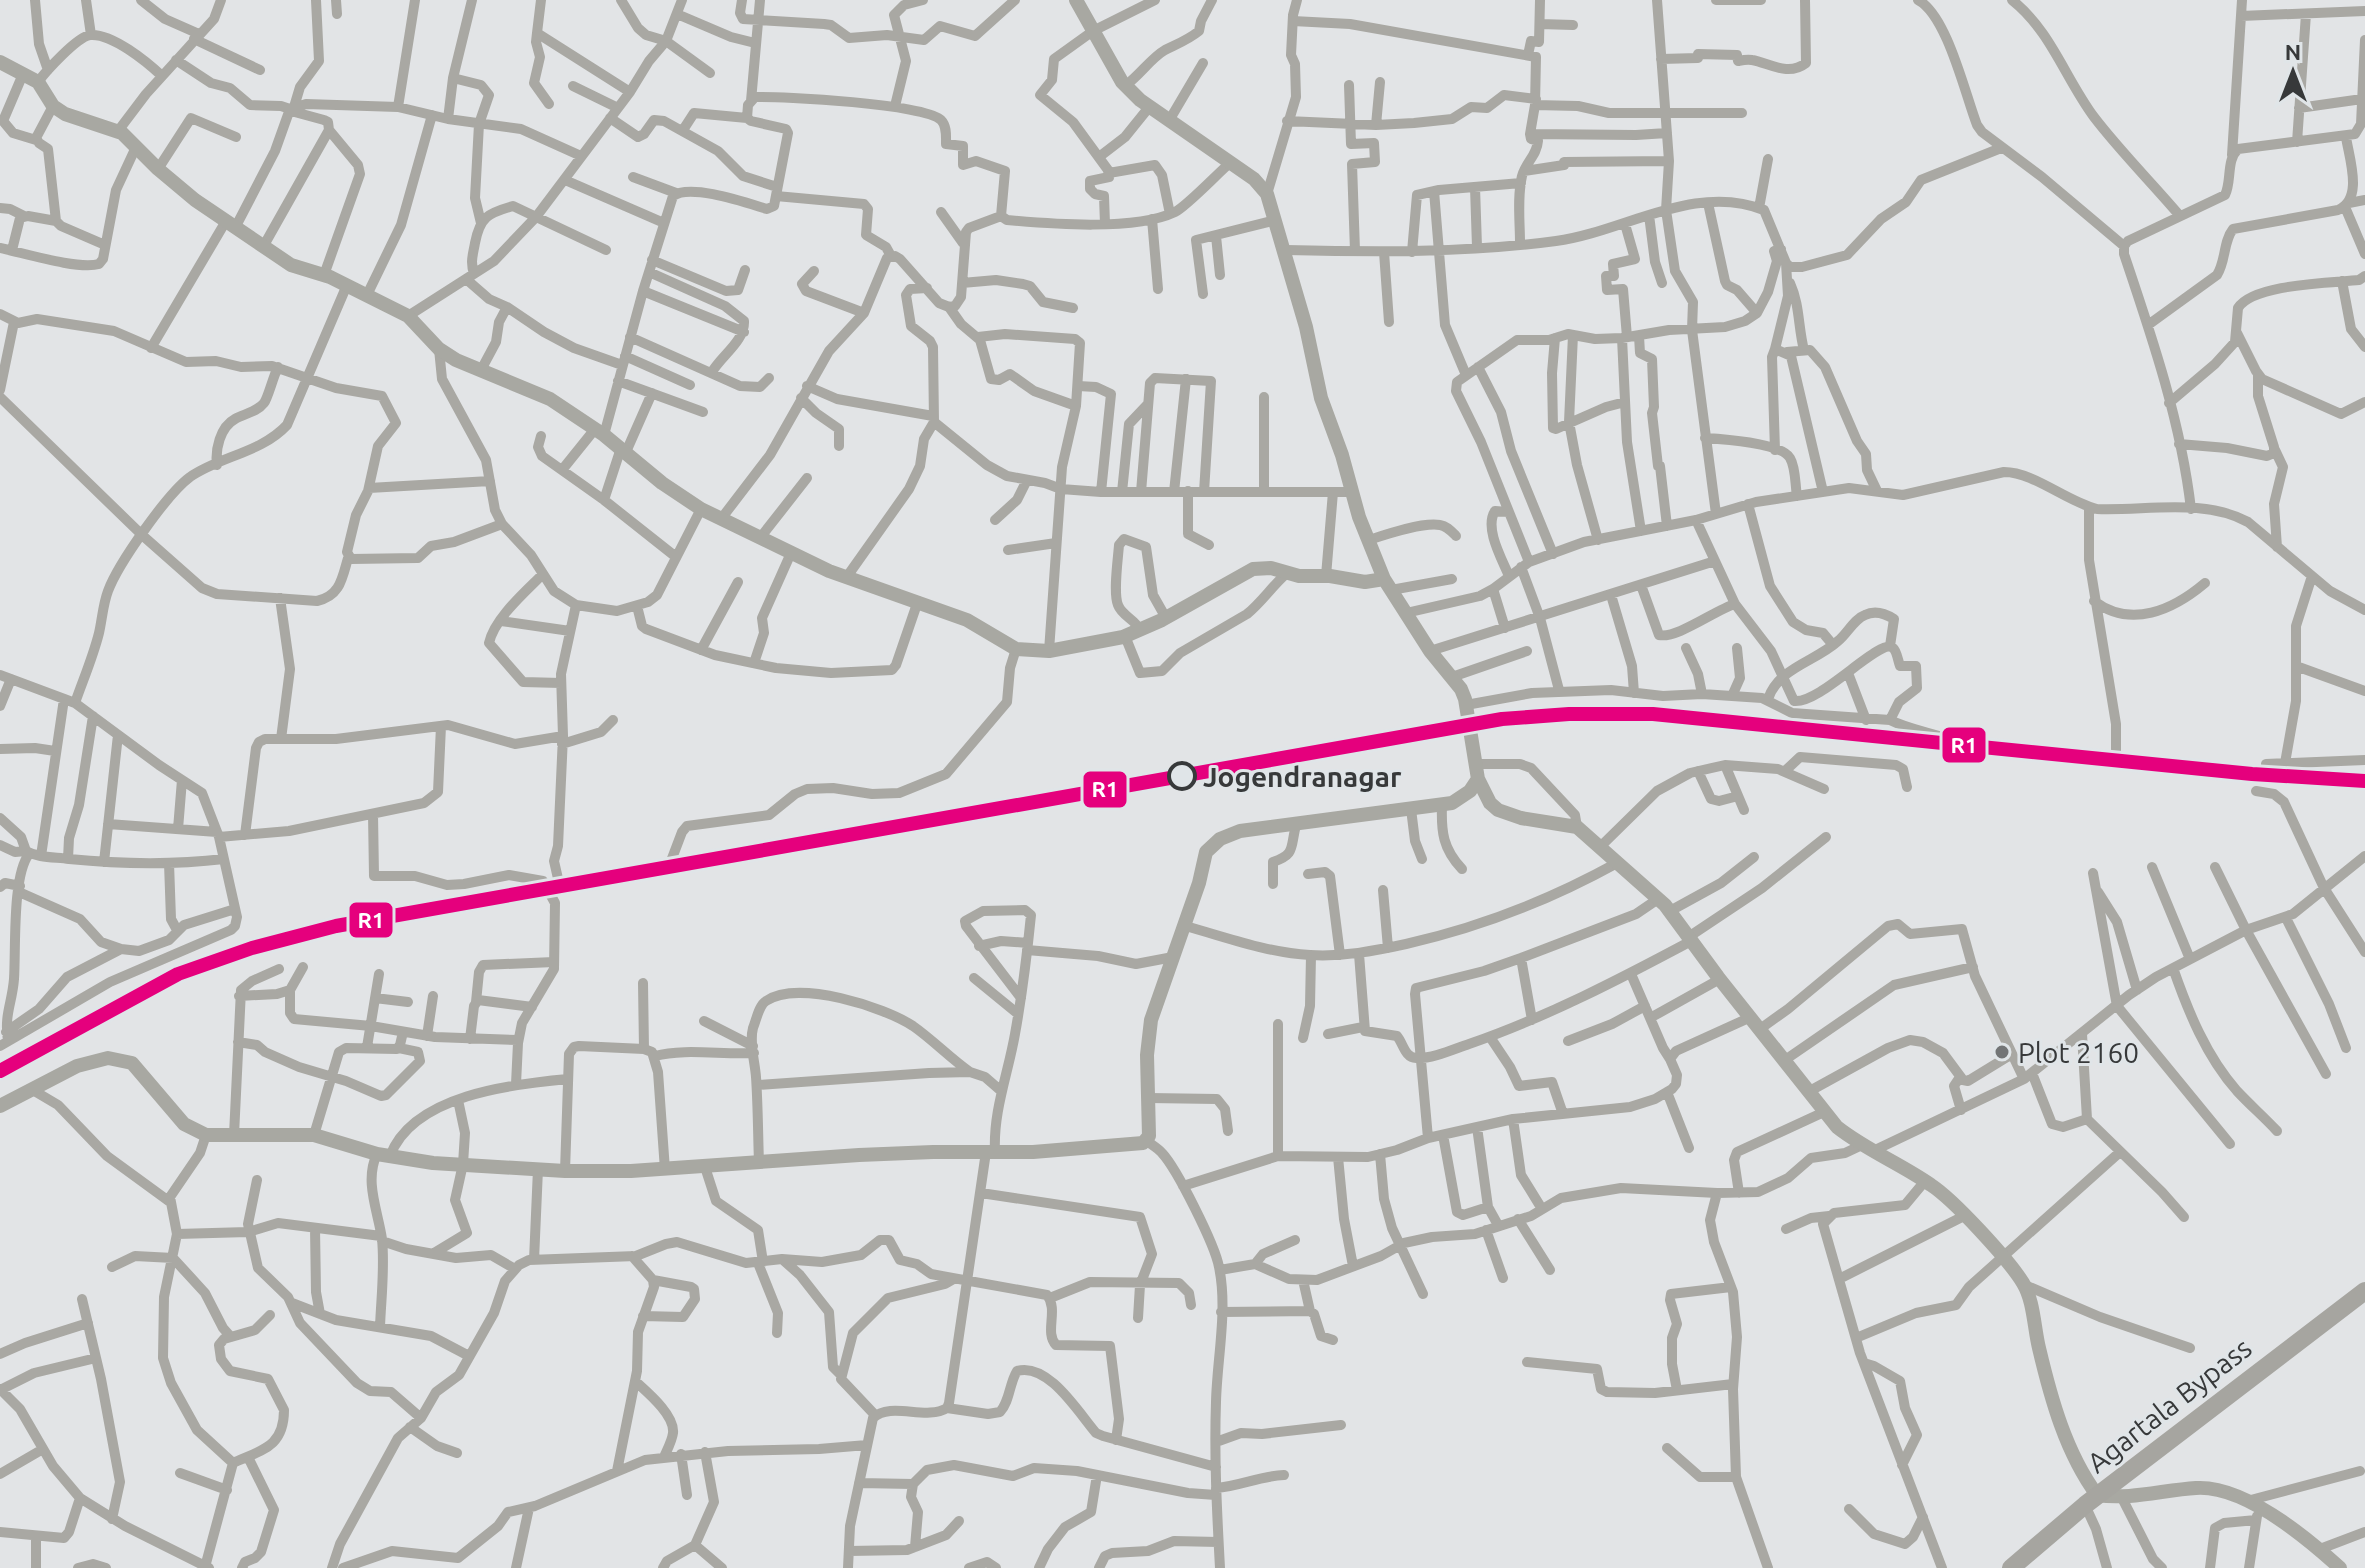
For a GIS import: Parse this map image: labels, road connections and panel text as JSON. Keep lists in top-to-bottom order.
{
  "streets": {
    "highway": ["Agartala Bypass"]
  },
  "places": ["Jogendranagar", "Plot 2160"],
  "lines": ["transit line R1"],
  "north": "top"
}
